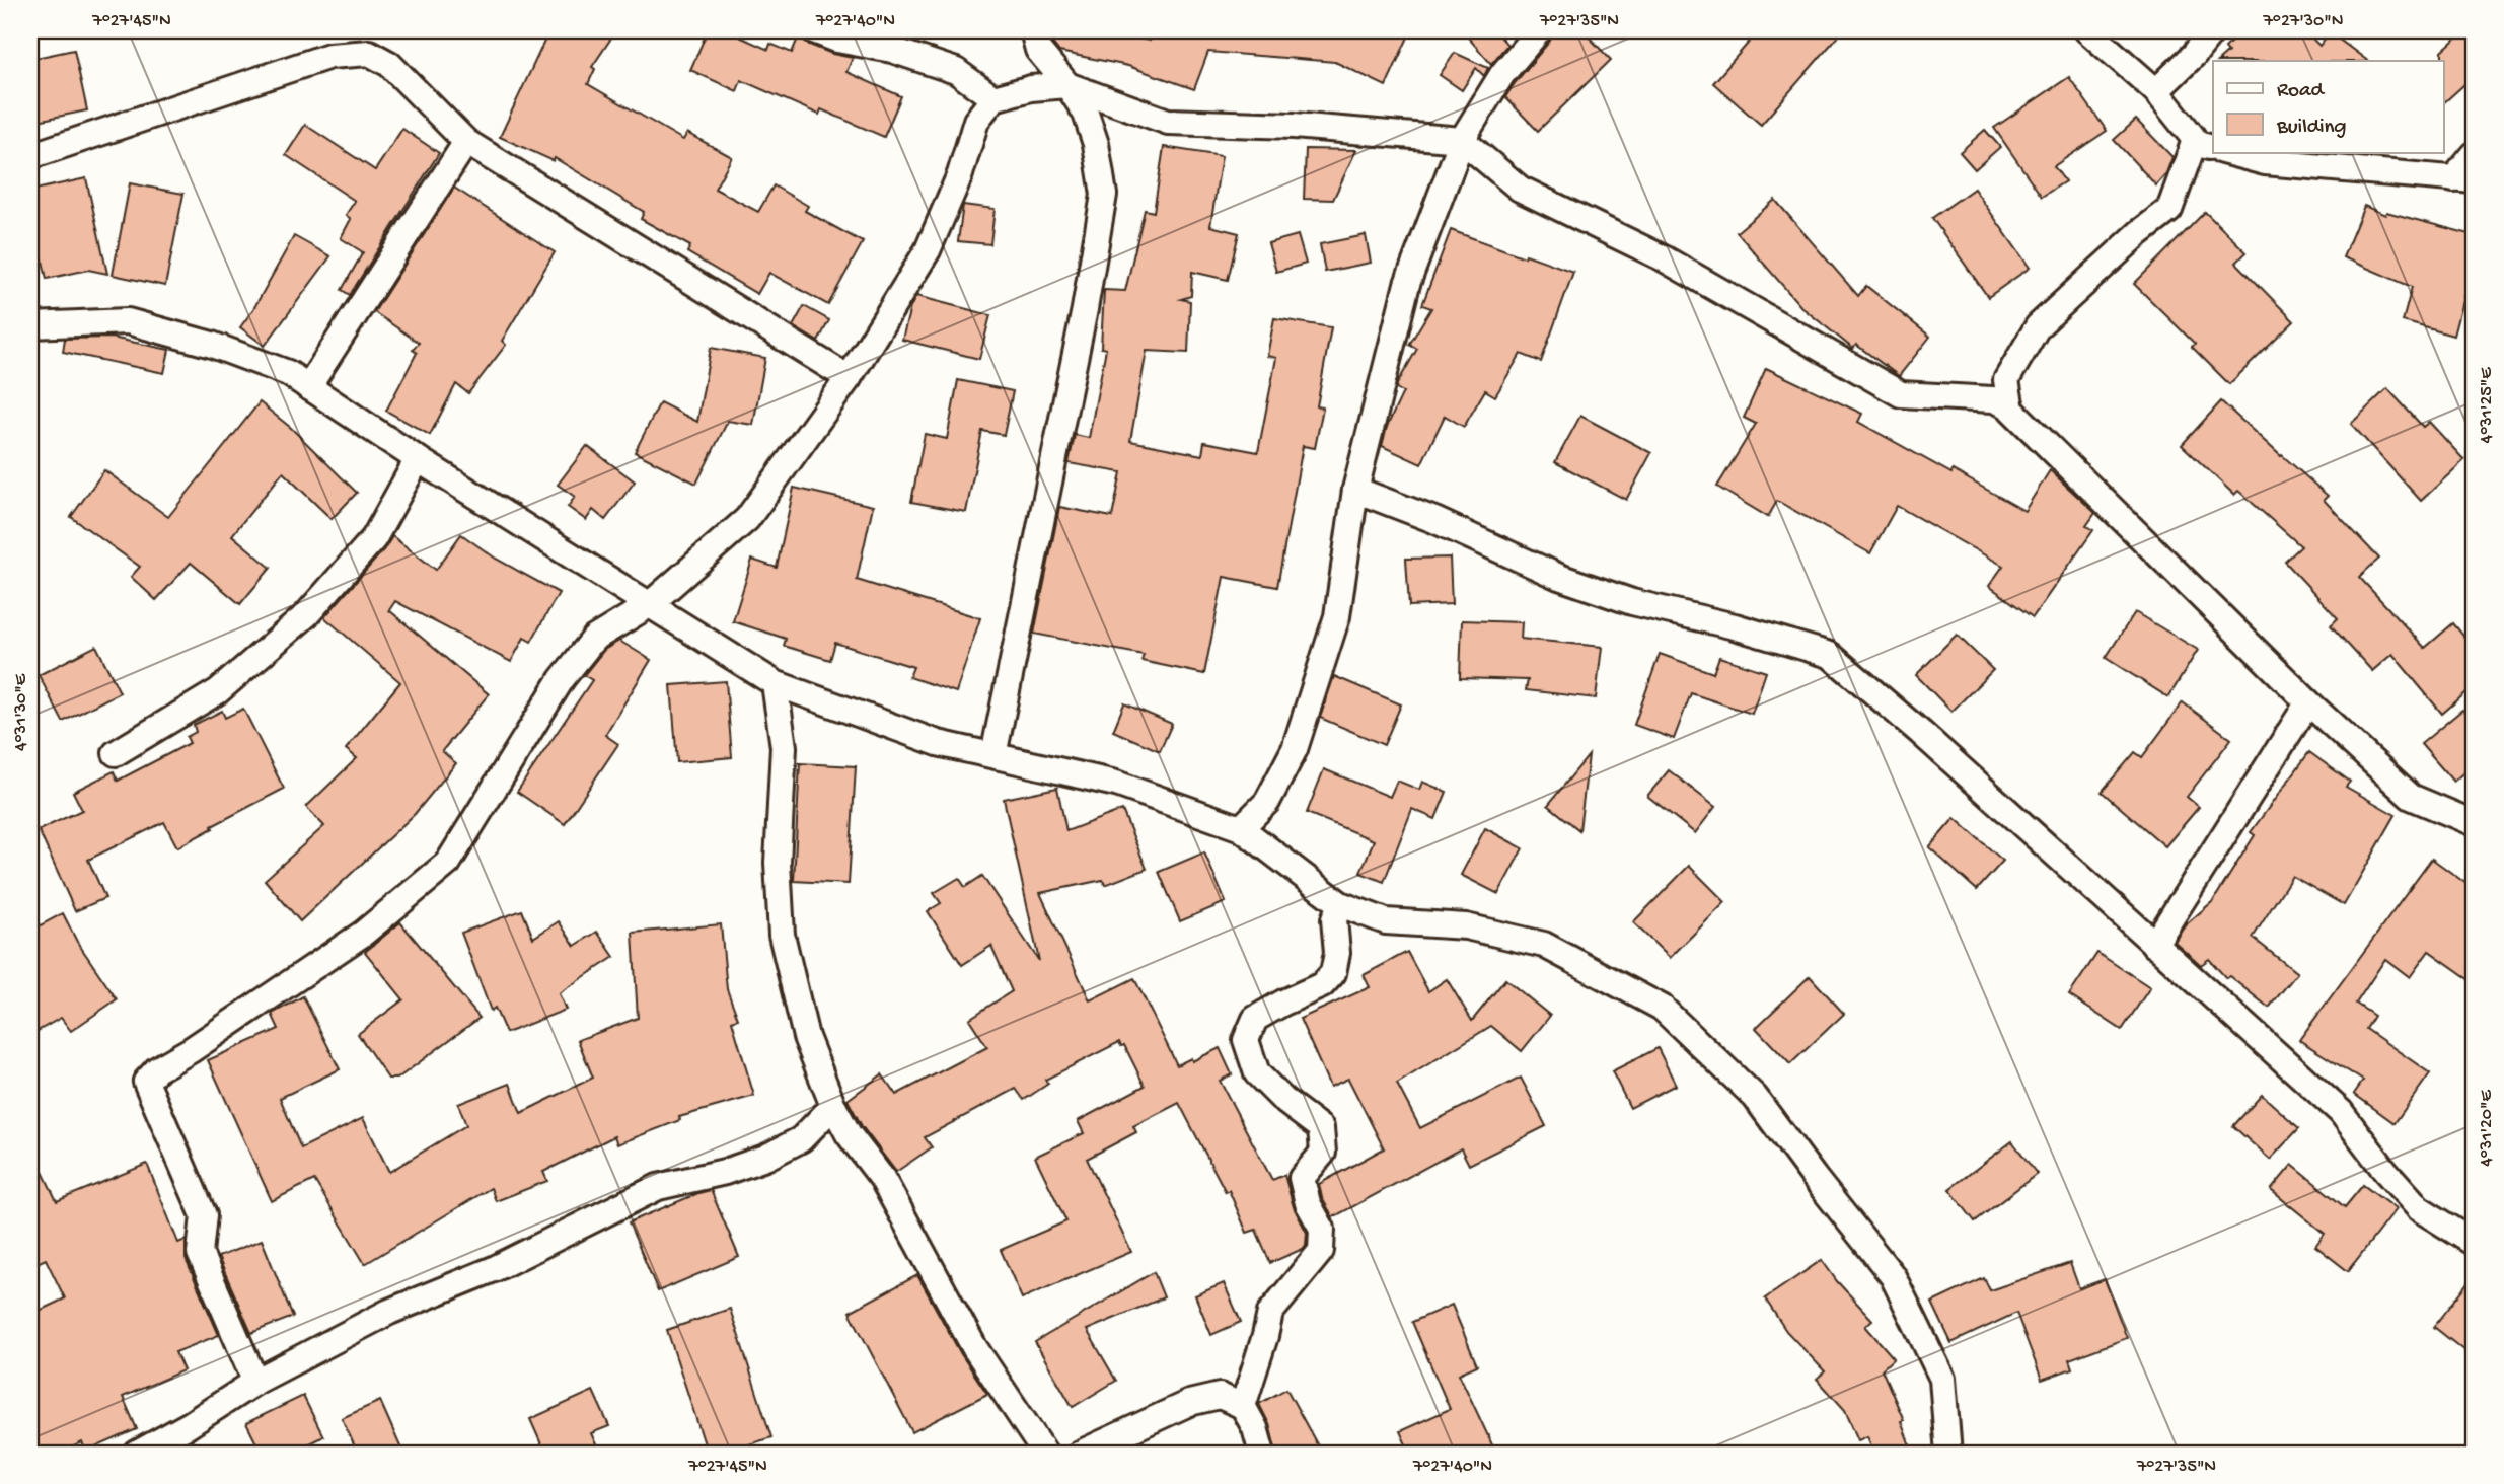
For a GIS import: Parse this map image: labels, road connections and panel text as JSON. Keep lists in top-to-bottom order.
{
  "legend": ["Road", "Building"],
  "coordinates": [
    "7°27'45\"N",
    "7°27'40\"N",
    "7°27'35\"N",
    "7°27'30\"N",
    "4°31'25\"E",
    "4°31'30\"E",
    "4°31'20\"E"
  ]
}
